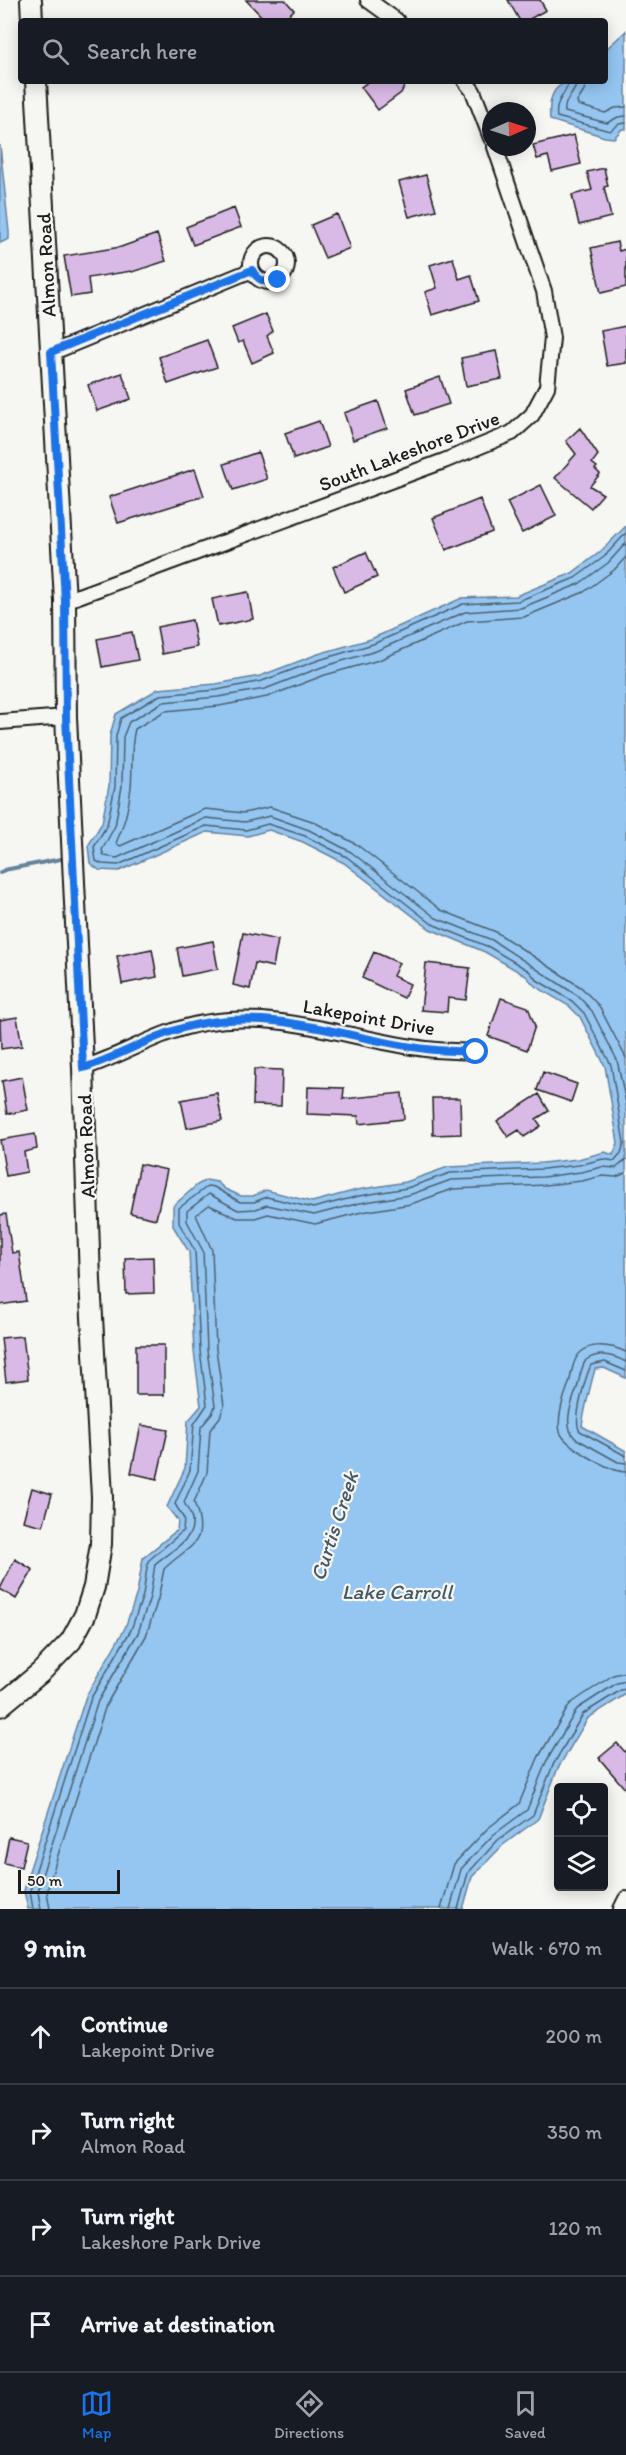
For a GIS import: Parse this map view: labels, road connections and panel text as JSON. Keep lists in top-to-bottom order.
{
  "streets": {
    "street": ["Almon Road", "South Lakeshore Drive", "Lakepoint Drive"]
  },
  "crossings": [
    ["Almon Road", "South Lakeshore Drive"],
    ["Almon Road", "Lakepoint Drive"]
  ],
  "water": ["Curtis Creek", "Lake Carroll"],
  "scale_bar": "50 m",
  "north": "right",
  "page": {
    "search": "Search here",
    "scale": "50 m",
    "heading": ["9 min", "Walk · 670 m"],
    "list": [
      ["Continue", "Lakepoint Drive", "200 m"],
      ["Turn right", "Almon Road", "350 m"],
      ["Turn right", "Lakeshore Park Drive", "120 m"],
      "Arrive at destination"
    ],
    "nav": ["Map", "Directions", "Saved"]
  }
}
